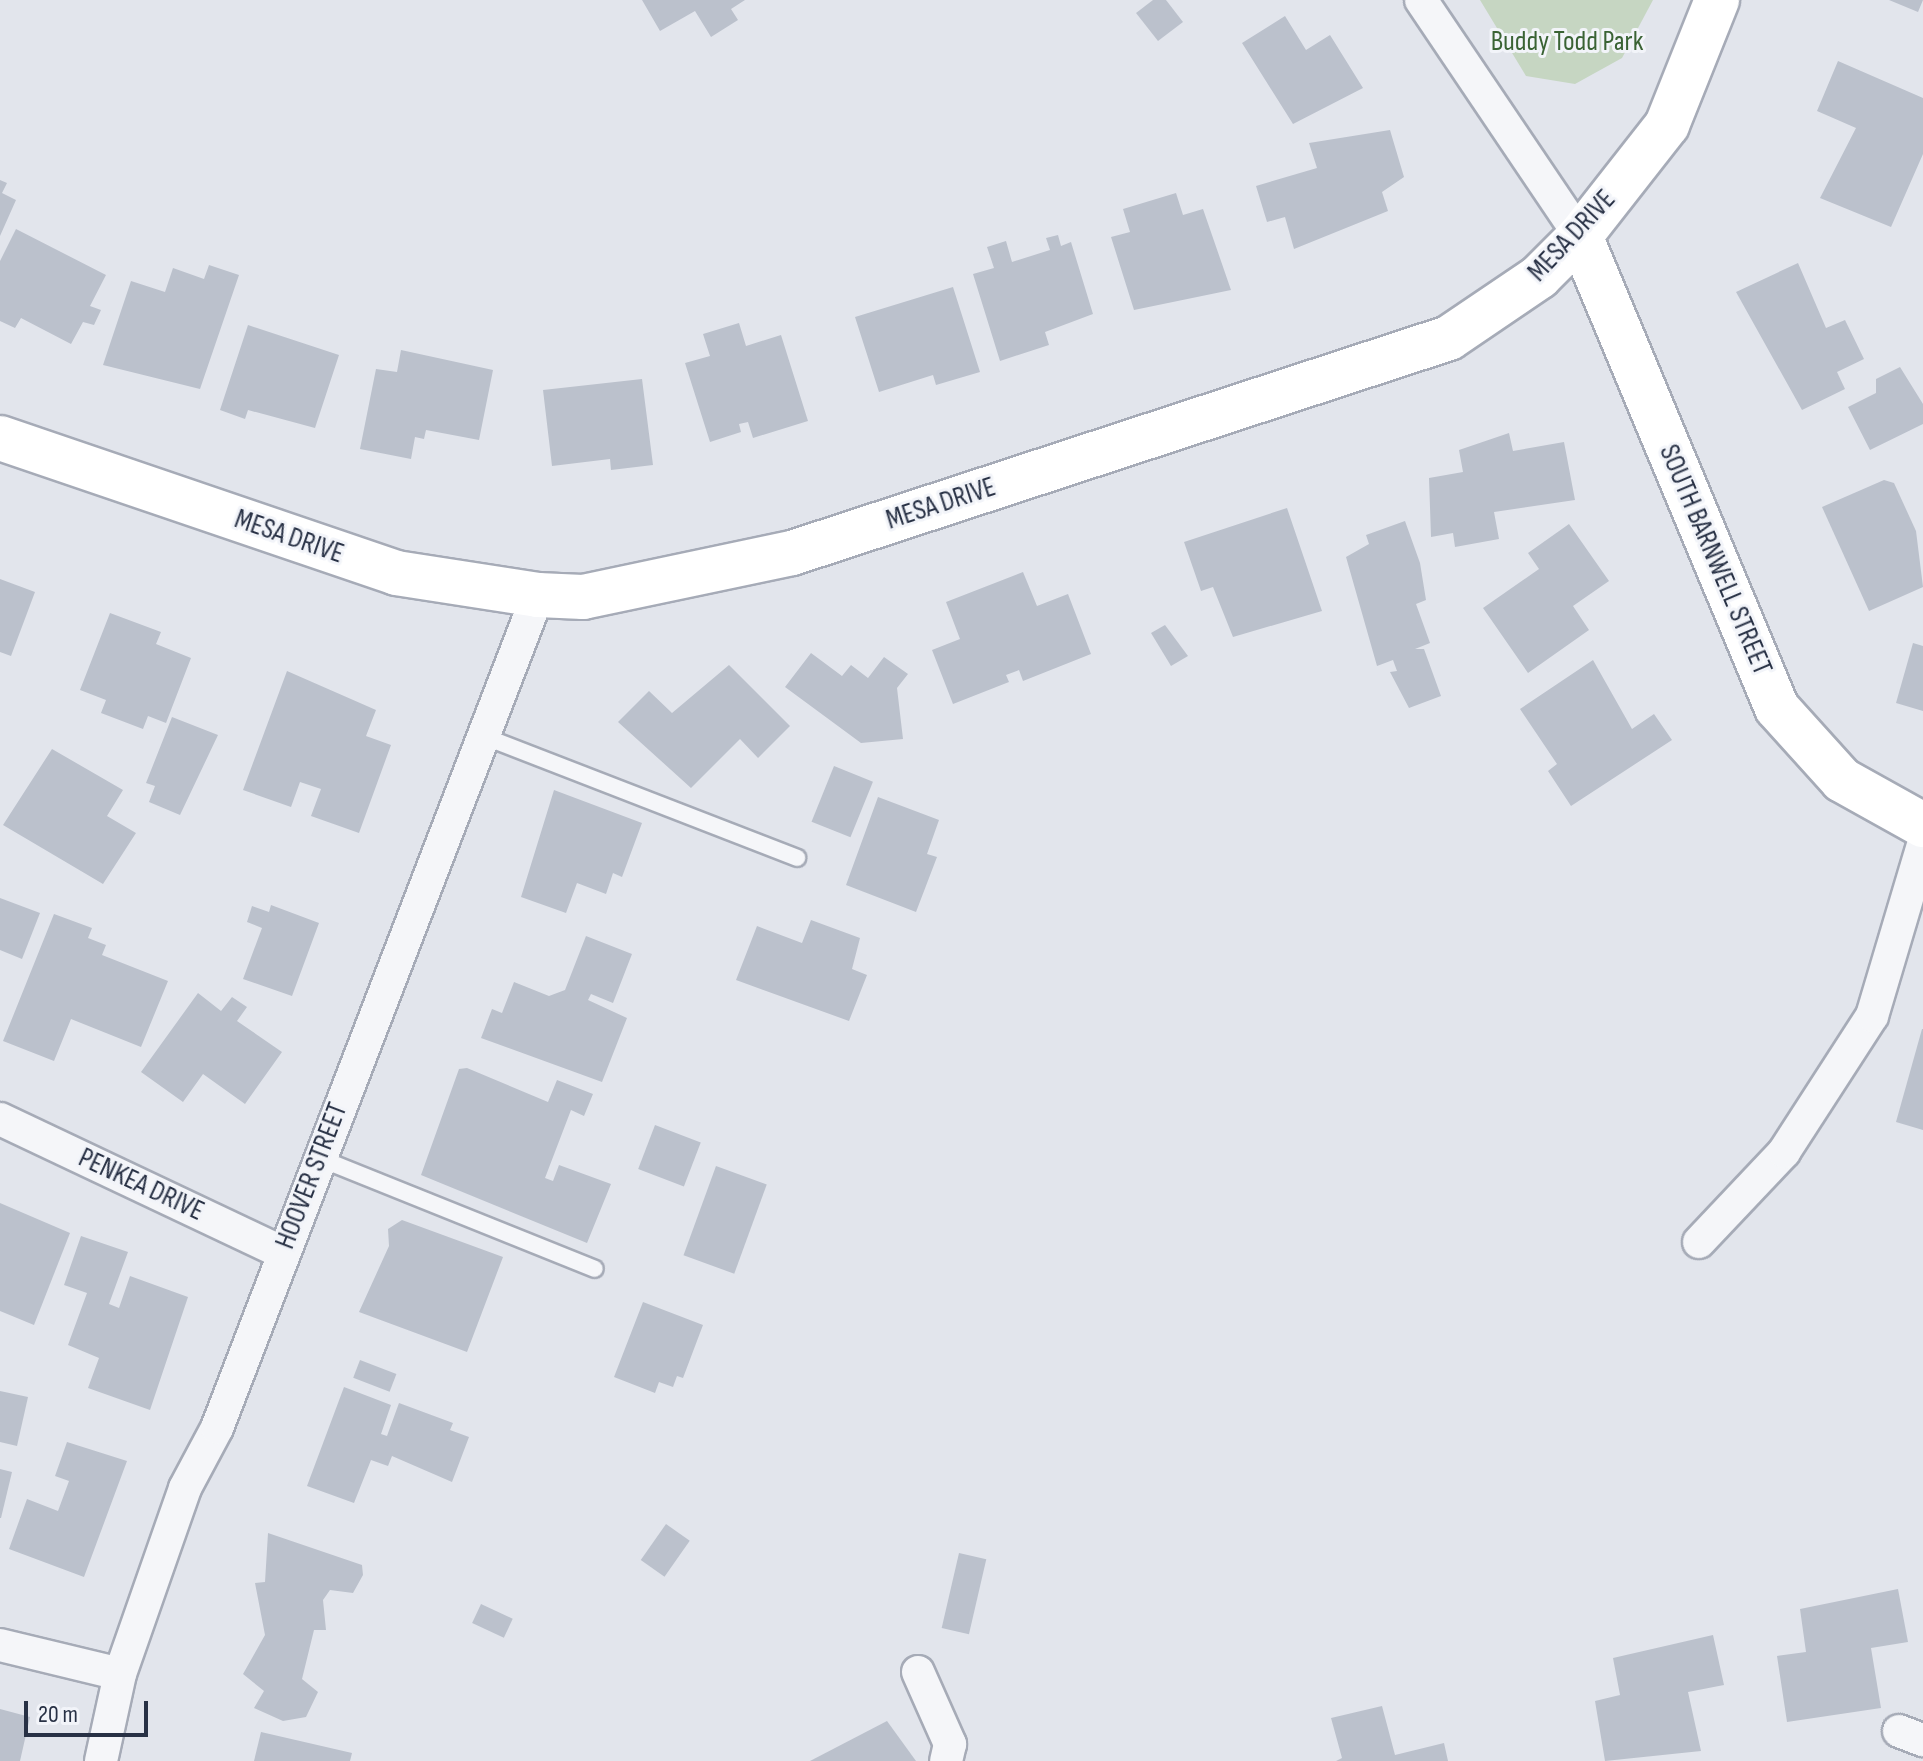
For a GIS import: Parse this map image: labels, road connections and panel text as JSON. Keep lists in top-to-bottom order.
{
  "streets": {
    "main road": ["MESA DRIVE", "SOUTH BARNWELL STREET"],
    "street": ["HOOVER STREET", "PENKEA DRIVE"]
  },
  "crossings": [
    ["MESA DRIVE", "SOUTH BARNWELL STREET"],
    ["MESA DRIVE", "HOOVER STREET"],
    ["HOOVER STREET", "PENKEA DRIVE"]
  ],
  "parks": ["Buddy Todd Park"],
  "scale_bar": "20 m"
}
